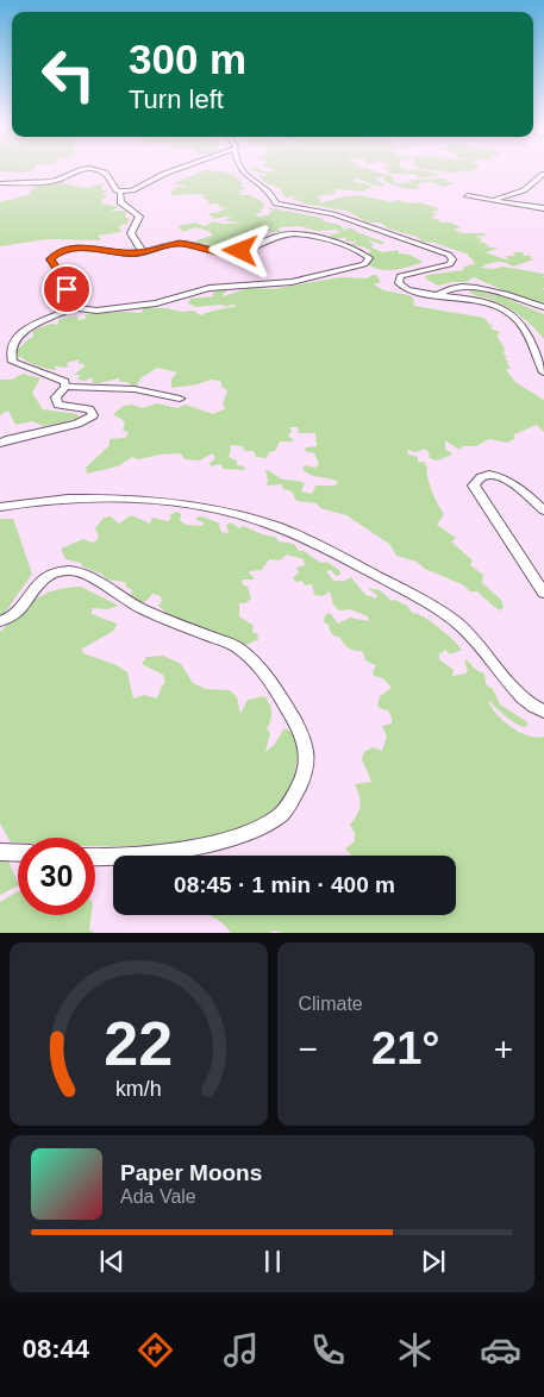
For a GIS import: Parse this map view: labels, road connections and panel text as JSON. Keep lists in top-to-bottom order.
{
  "page": {
    "turn": ["300 m", "Turn left"],
    "limit": "30",
    "trip": "08:45 · 1 min · 400 m",
    "tile": "Climate",
    "heat": ["−", "21°", "+"],
    "song": ["Paper Moons", "Ada Vale"],
    "tabs": "08:44",
    "gauge": ["22", "km/h"]
  }
}
